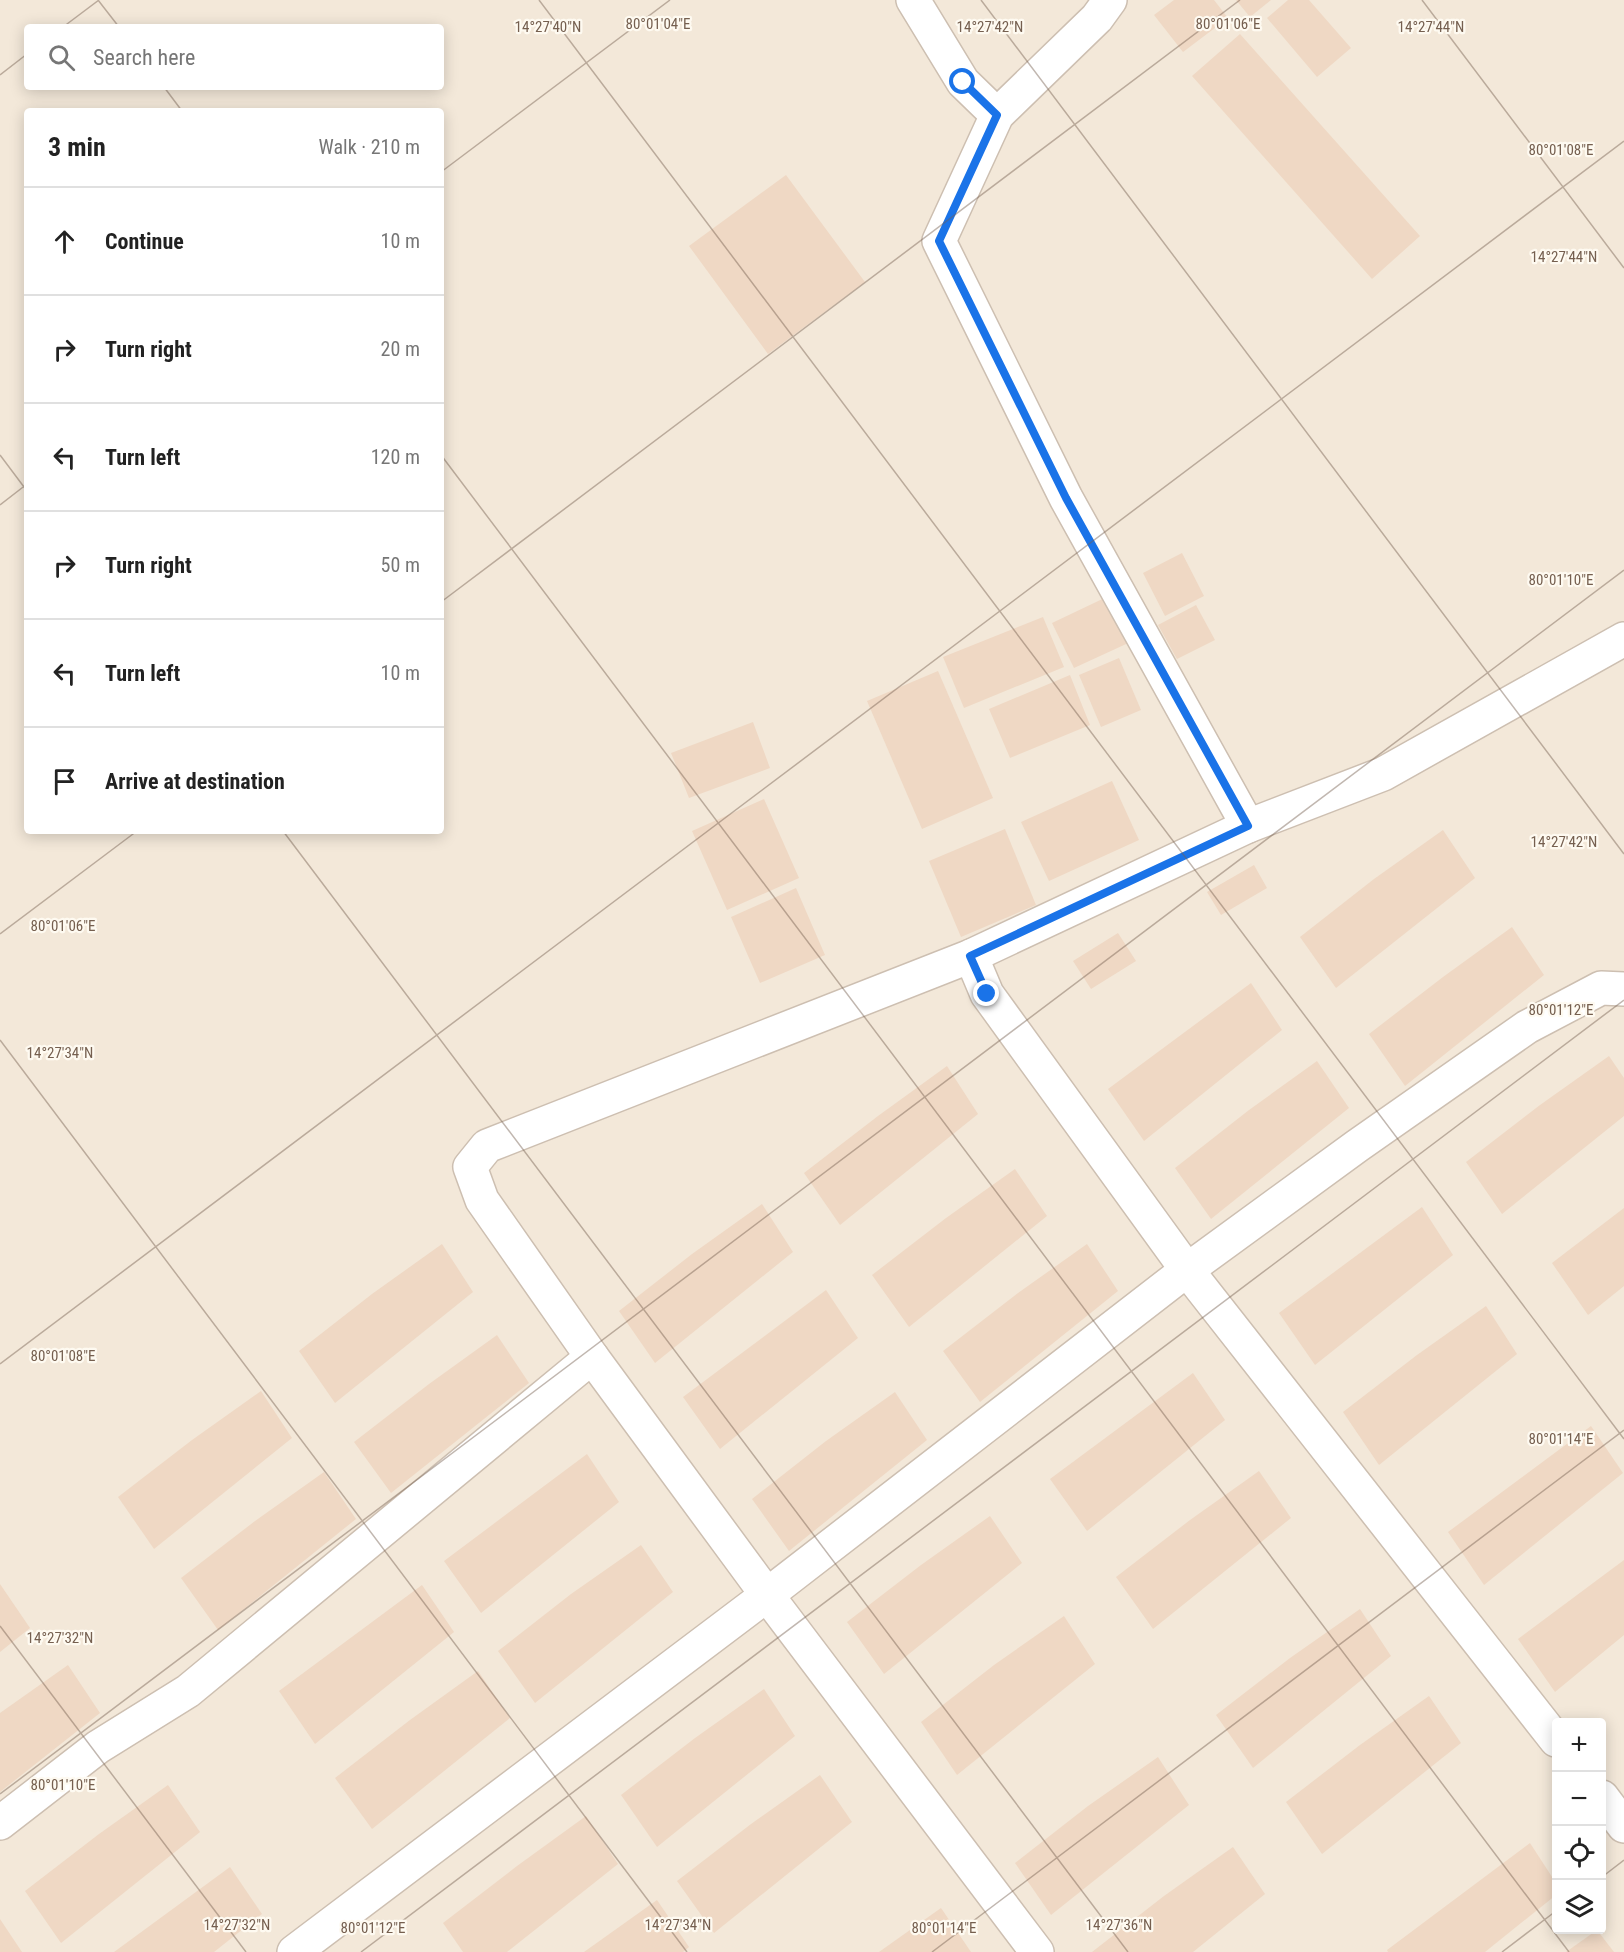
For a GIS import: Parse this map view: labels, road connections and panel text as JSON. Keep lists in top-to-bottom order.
{
  "page": {
    "search": "Search here",
    "heading": ["3 min", "Walk · 210 m"],
    "list": [
      ["Continue", "10 m"],
      ["Turn right", "20 m"],
      ["Turn left", "120 m"],
      ["Turn right", "50 m"],
      ["Turn left", "10 m"],
      "Arrive at destination"
    ],
    "map_buttons": ["+", "−"]
  },
  "coordinates": [
    "80°01'04\"E",
    "80°01'06\"E",
    "14°27'40\"N",
    "14°27'42\"N",
    "14°27'44\"N",
    "80°01'08\"E",
    "80°01'10\"E",
    "80°01'12\"E",
    "14°27'34\"N",
    "80°01'14\"E",
    "14°27'32\"N",
    "14°27'36\"N"
  ]
}
